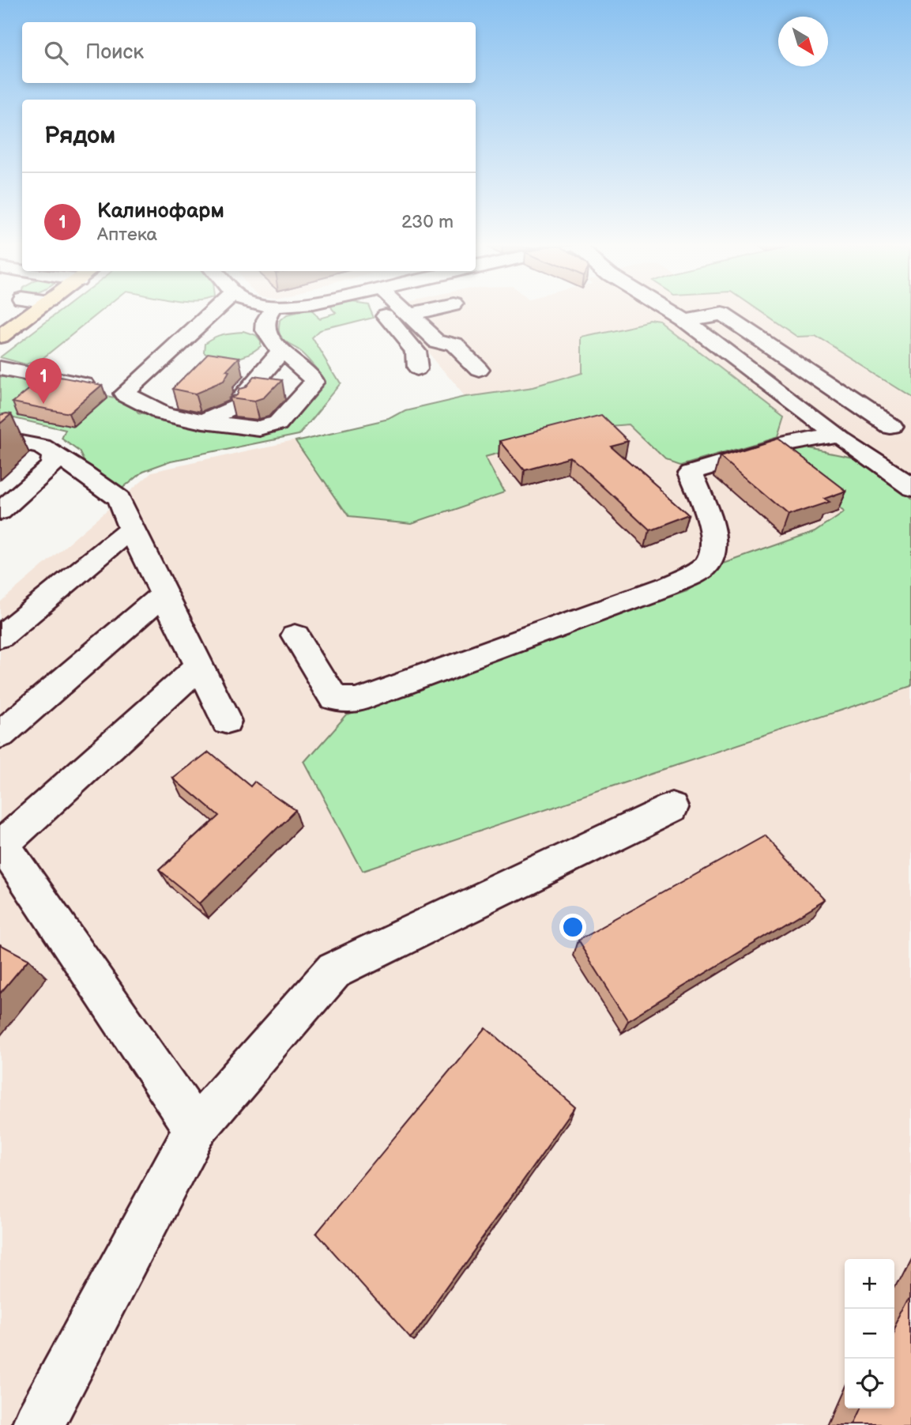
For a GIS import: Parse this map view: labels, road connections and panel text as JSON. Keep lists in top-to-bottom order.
{
  "north": "bottom right",
  "page": {
    "search": "Поиск",
    "heading": "Рядом",
    "list": [
      {
        "mark": "1",
        "name": "Калинофарм",
        "note": "Аптека",
        "value": "230 m"
      }
    ],
    "pins": "1",
    "map_buttons": ["+", "−"]
  }
}
